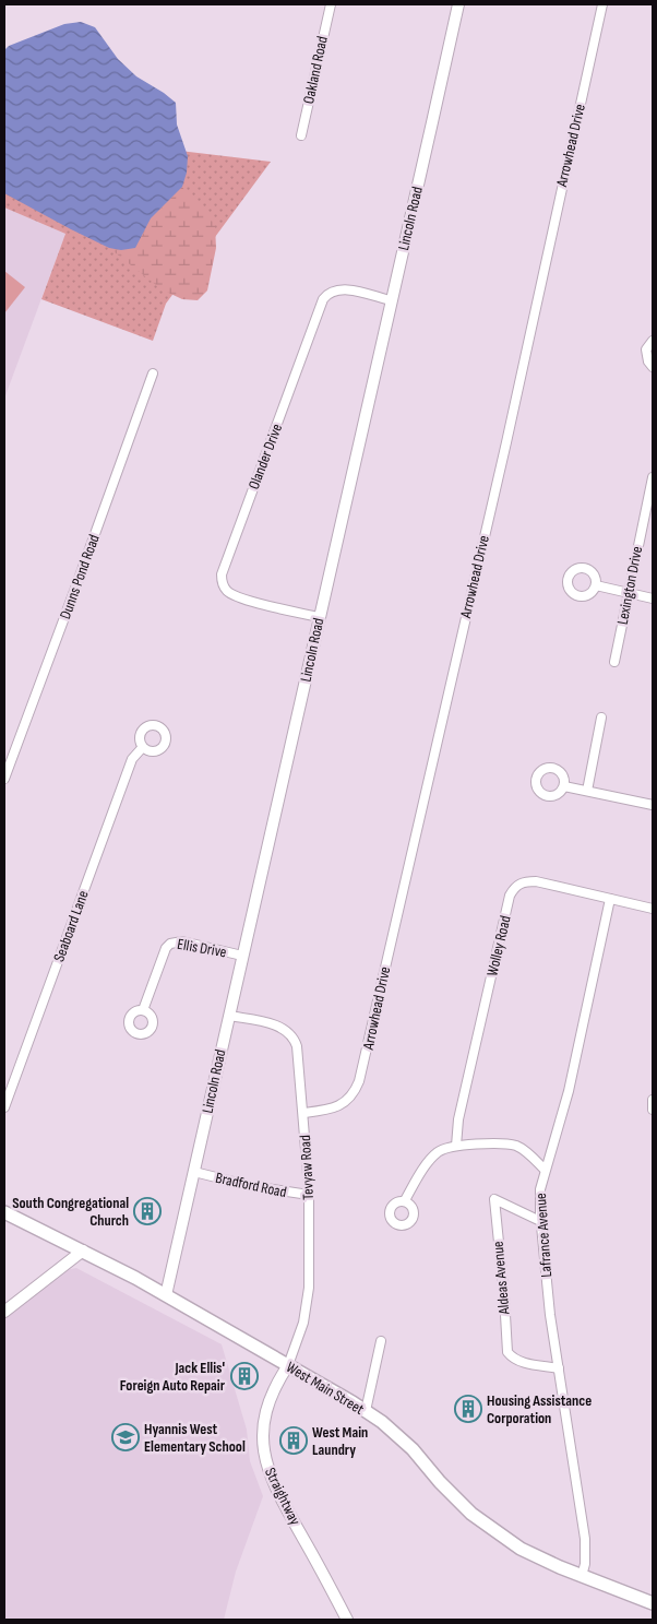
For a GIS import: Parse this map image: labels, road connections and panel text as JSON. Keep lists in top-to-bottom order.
{
  "streets": {
    "main road": ["West Main Street"],
    "street": [
      "Oakland Road",
      "Arrowhead Drive",
      "Lincoln Road",
      "Olander Drive",
      "Dunns Pond Road",
      "Lexington Drive",
      "Seaboard Lane",
      "Wolley Road",
      "Ellis Drive",
      "Tevyaw Road",
      "Bradford Road",
      "Lafrance Avenue",
      "Aldeas Avenue",
      "Straightway"
    ]
  },
  "crossings": [
    ["Arrowhead Drive", "Tevyaw Road"],
    ["Lincoln Road", "Olander Drive"],
    ["Lincoln Road", "Ellis Drive"],
    ["Lincoln Road", "Tevyaw Road"],
    ["Lincoln Road", "Bradford Road"],
    ["Lincoln Road", "West Main Street"],
    ["Wolley Road", "Lafrance Avenue"],
    ["Tevyaw Road", "Bradford Road"],
    ["Tevyaw Road", "West Main Street"],
    ["Tevyaw Road", "Straightway"],
    ["Lafrance Avenue", "Aldeas Avenue"],
    ["Lafrance Avenue", "West Main Street"],
    ["West Main Street", "Straightway"]
  ],
  "places": {
    "building": [
      "South Congregational Church",
      "Jack Ellis' Foreign Auto Repair",
      "Housing Assistance Corporation",
      "West Main Laundry"
    ],
    "school or university": ["Hyannis West Elementary School"]
  }
}
